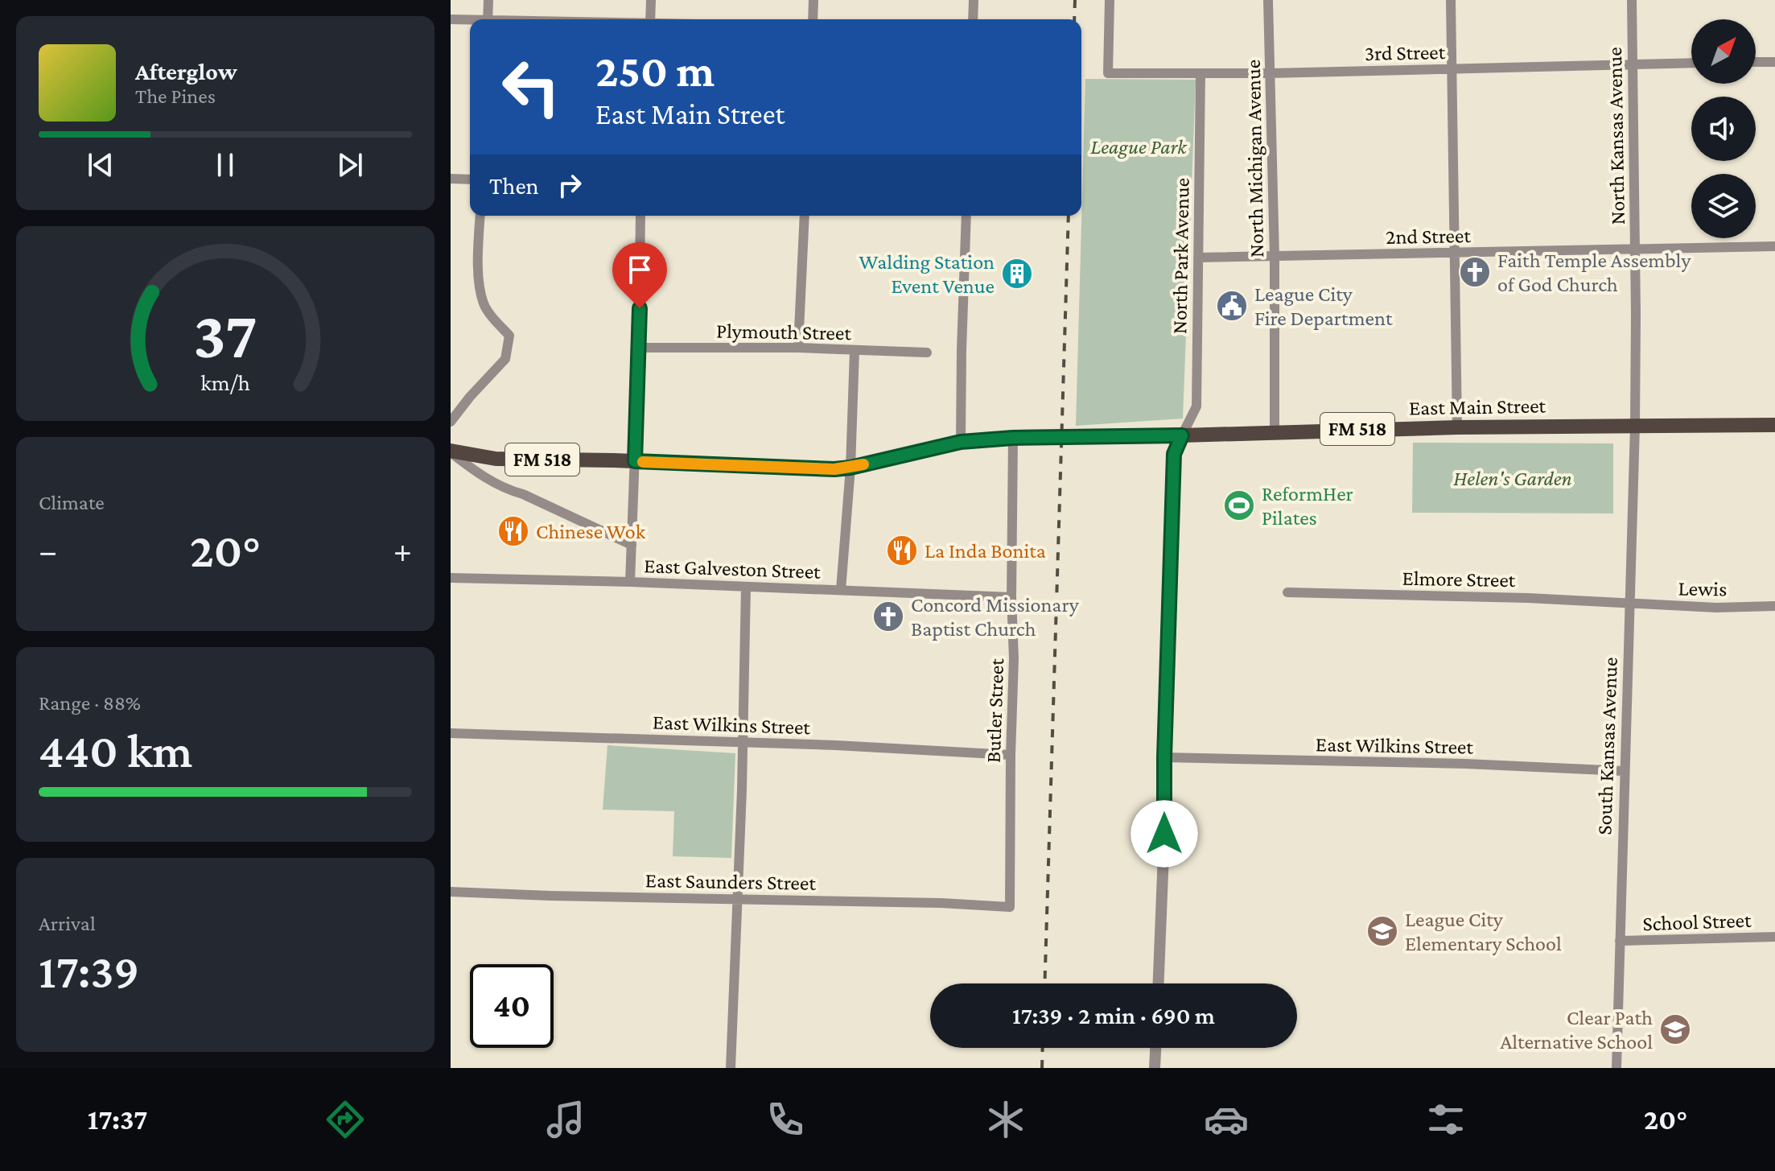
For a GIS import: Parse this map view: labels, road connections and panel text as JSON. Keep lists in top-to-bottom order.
{
  "streets": {
    "main road": ["East Main Street", "FM 518"],
    "street": [
      "3rd Street",
      "North Kansas Avenue",
      "North Michigan Avenue",
      "2nd Street",
      "North Park Avenue",
      "Plymouth Street",
      "East Galveston Street",
      "Elmore Street",
      "Lewis",
      "Butler Street",
      "East Wilkins Street",
      "South Kansas Avenue",
      "East Saunders Street",
      "School Street"
    ]
  },
  "crossings": [
    ["3rd Street", "North Kansas Avenue"],
    ["3rd Street", "North Michigan Avenue"],
    ["3rd Street", "North Park Avenue"],
    ["North Kansas Avenue", "2nd Street"],
    ["North Kansas Avenue", "East Main Street"],
    ["North Kansas Avenue", "South Kansas Avenue"],
    ["North Michigan Avenue", "2nd Street"],
    ["North Michigan Avenue", "East Main Street"],
    ["2nd Street", "North Park Avenue"],
    ["North Park Avenue", "East Main Street"],
    ["East Main Street", "Butler Street"],
    ["East Main Street", "South Kansas Avenue"],
    ["East Galveston Street", "Butler Street"],
    ["Elmore Street", "Lewis"],
    ["Elmore Street", "South Kansas Avenue"],
    ["Lewis", "South Kansas Avenue"],
    ["Butler Street", "East Wilkins Street"],
    ["Butler Street", "East Saunders Street"],
    ["East Wilkins Street", "South Kansas Avenue"],
    ["South Kansas Avenue", "School Street"]
  ],
  "parks": ["League Park", "Helen's Garden"],
  "places": {
    "church": ["Faith Temple Assembly of God Church", "Concord Missionary Baptist Church"],
    "building": ["Walding Station Event Venue"],
    "public building": ["League City Fire Department"],
    "sports": ["ReformHer Pilates"],
    "restaurant": ["Chinese Wok", "La Inda Bonita"],
    "school or university": ["League City Elementary School", "Clear Path Alternative School"]
  },
  "north": "top right",
  "page": {
    "turn": ["250 m", "East Main Street"],
    "song": ["Afterglow", "The Pines"],
    "then": "Then",
    "tile": [
      "Climate",
      ["Range · 88%", "440 km"],
      ["Arrival", "17:39"]
    ],
    "heat": ["−", "20°", "+"],
    "limit": "40",
    "trip": "17:39 · 2 min · 690 m",
    "tabs": ["17:37", "20°"],
    "gauge": ["37", "km/h"]
  }
}
